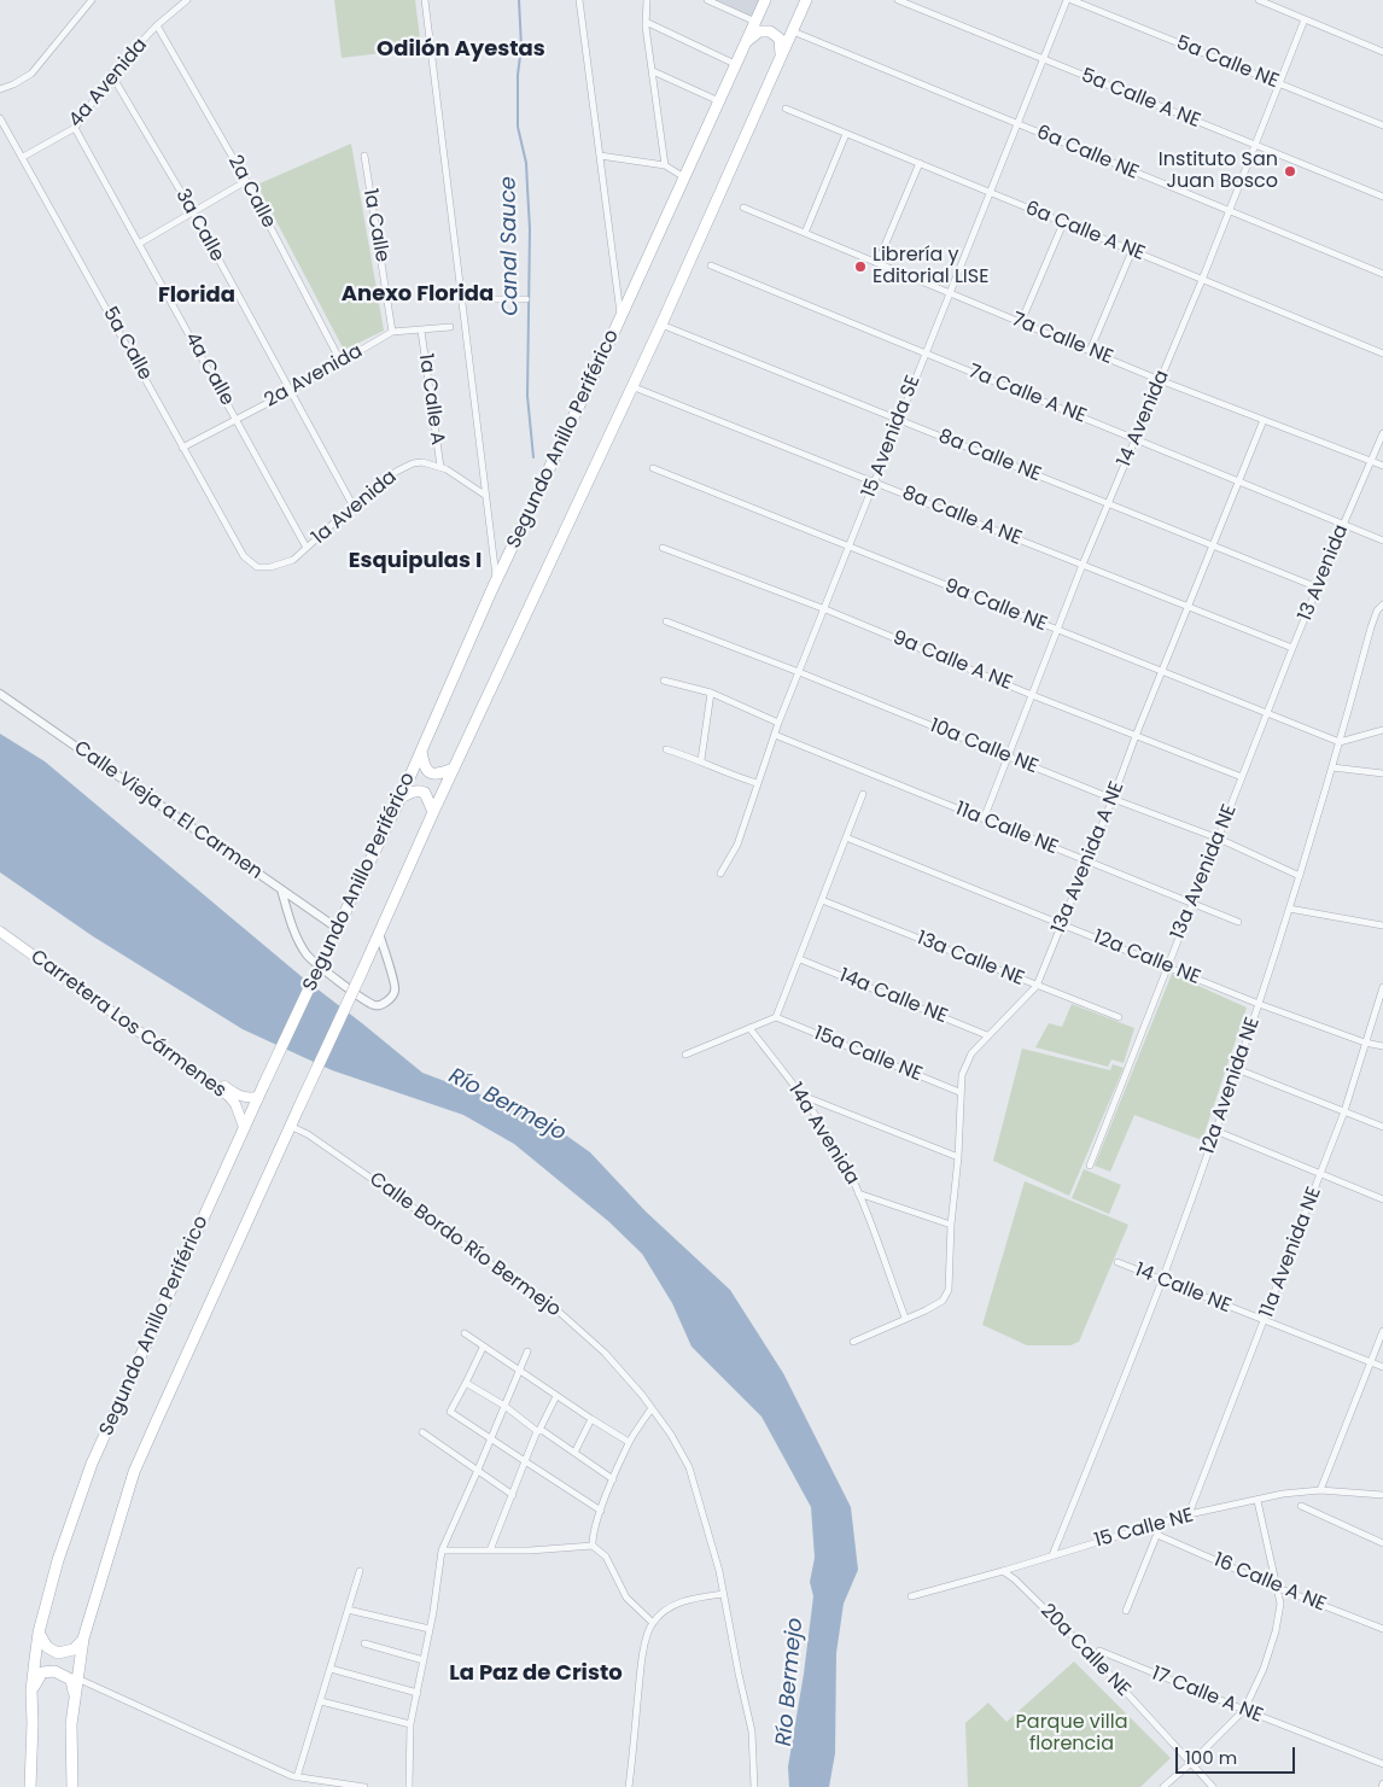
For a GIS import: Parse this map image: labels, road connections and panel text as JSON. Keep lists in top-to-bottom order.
{
  "streets": {
    "main road": ["Segundo Anillo Periférico", "Carretera Los Cármenes"],
    "street": [
      "5a Calle NE",
      "4a Avenida",
      "5a Calle A NE",
      "6a Calle NE",
      "2a Calle",
      "3a Calle",
      "1a Calle",
      "6a Calle A NE",
      "7a Calle NE",
      "5a Calle",
      "4a Calle",
      "2a Avenida",
      "7a Calle A NE",
      "1a Calle A",
      "14 Avenida",
      "15 Avenida SE",
      "8a Calle NE",
      "1a Avenida",
      "8a Calle A NE",
      "13 Avenida",
      "9a Calle NE",
      "9a Calle A NE",
      "10a Calle NE",
      "Calle Vieja a El Carmen",
      "11a Calle NE",
      "13a Avenida A NE",
      "13a Avenida NE",
      "12a Calle NE",
      "13a Calle NE",
      "14a Calle NE",
      "15a Calle NE",
      "12a Avenida NE",
      "14a Avenida",
      "Calle Bordo Río Bermejo",
      "11a Avenida NE",
      "14 Calle NE",
      "15 Calle NE",
      "16 Calle A NE",
      "20a Calle NE",
      "17 Calle A NE"
    ]
  },
  "crossings": [
    ["5a Calle NE", "14 Avenida"],
    ["5a Calle NE", "15 Avenida SE"],
    ["4a Avenida", "2a Calle"],
    ["4a Avenida", "3a Calle"],
    ["4a Avenida", "5a Calle"],
    ["4a Avenida", "4a Calle"],
    ["5a Calle A NE", "14 Avenida"],
    ["5a Calle A NE", "15 Avenida SE"],
    ["6a Calle NE", "14 Avenida"],
    ["6a Calle NE", "15 Avenida SE"],
    ["6a Calle NE", "Segundo Anillo Periférico"],
    ["2a Calle", "2a Avenida"],
    ["3a Calle", "2a Avenida"],
    ["3a Calle", "1a Avenida"],
    ["1a Calle", "2a Avenida"],
    ["6a Calle A NE", "14 Avenida"],
    ["6a Calle A NE", "15 Avenida SE"],
    ["7a Calle NE", "14 Avenida"],
    ["7a Calle NE", "15 Avenida SE"],
    ["7a Calle NE", "13 Avenida"],
    ["7a Calle NE", "13a Avenida A NE"],
    ["5a Calle", "2a Avenida"],
    ["5a Calle", "1a Avenida"],
    ["4a Calle", "2a Avenida"],
    ["4a Calle", "1a Avenida"],
    ["2a Avenida", "1a Calle A"],
    ["7a Calle A NE", "14 Avenida"],
    ["7a Calle A NE", "15 Avenida SE"],
    ["7a Calle A NE", "13 Avenida"],
    ["7a Calle A NE", "13a Avenida A NE"],
    ["1a Calle A", "1a Avenida"],
    ["14 Avenida", "8a Calle NE"],
    ["14 Avenida", "8a Calle A NE"],
    ["14 Avenida", "9a Calle NE"],
    ["14 Avenida", "9a Calle A NE"],
    ["14 Avenida", "10a Calle NE"],
    ["14 Avenida", "11a Calle NE"],
    ["15 Avenida SE", "8a Calle NE"],
    ["15 Avenida SE", "8a Calle A NE"],
    ["15 Avenida SE", "9a Calle NE"],
    ["15 Avenida SE", "9a Calle A NE"],
    ["15 Avenida SE", "10a Calle NE"],
    ["15 Avenida SE", "11a Calle NE"],
    ["Segundo Anillo Periférico", "8a Calle NE"],
    ["Segundo Anillo Periférico", "8a Calle A NE"],
    ["Segundo Anillo Periférico", "Calle Vieja a El Carmen"],
    ["Segundo Anillo Periférico", "Carretera Los Cármenes"],
    ["Segundo Anillo Periférico", "Calle Bordo Río Bermejo"],
    ["8a Calle NE", "13 Avenida"],
    ["8a Calle NE", "13a Avenida A NE"],
    ["8a Calle A NE", "13 Avenida"],
    ["8a Calle A NE", "13a Avenida A NE"],
    ["13 Avenida", "9a Calle NE"],
    ["13 Avenida", "13a Avenida NE"],
    ["9a Calle NE", "13a Avenida A NE"],
    ["9a Calle NE", "13a Avenida NE"],
    ["9a Calle NE", "12a Avenida NE"],
    ["9a Calle A NE", "13a Avenida A NE"],
    ["9a Calle A NE", "13a Avenida NE"],
    ["10a Calle NE", "13a Avenida A NE"],
    ["10a Calle NE", "13a Avenida NE"],
    ["10a Calle NE", "12a Avenida NE"],
    ["11a Calle NE", "13a Avenida A NE"],
    ["11a Calle NE", "13a Avenida NE"],
    ["13a Avenida A NE", "12a Calle NE"],
    ["13a Avenida A NE", "13a Calle NE"],
    ["13a Avenida A NE", "14a Calle NE"],
    ["13a Avenida A NE", "15a Calle NE"],
    ["13a Avenida A NE", "14a Avenida"],
    ["13a Avenida NE", "12a Calle NE"],
    ["12a Calle NE", "12a Avenida NE"],
    ["12a Calle NE", "11a Avenida NE"],
    ["12a Avenida NE", "14 Calle NE"],
    ["12a Avenida NE", "15 Calle NE"],
    ["11a Avenida NE", "14 Calle NE"],
    ["11a Avenida NE", "15 Calle NE"],
    ["15 Calle NE", "20a Calle NE"]
  ],
  "districts": [
    "Odilón Ayestas",
    "Anexo Florida",
    "Florida",
    "Esquipulas I",
    "La Paz de Cristo"
  ],
  "water": ["Canal Sauce", "Río Bermejo"],
  "parks": ["Parque villa florencia"],
  "places": ["Instituto San Juan Bosco", "Librería y Editorial LISE"],
  "scale_bar": "100 m"
}
